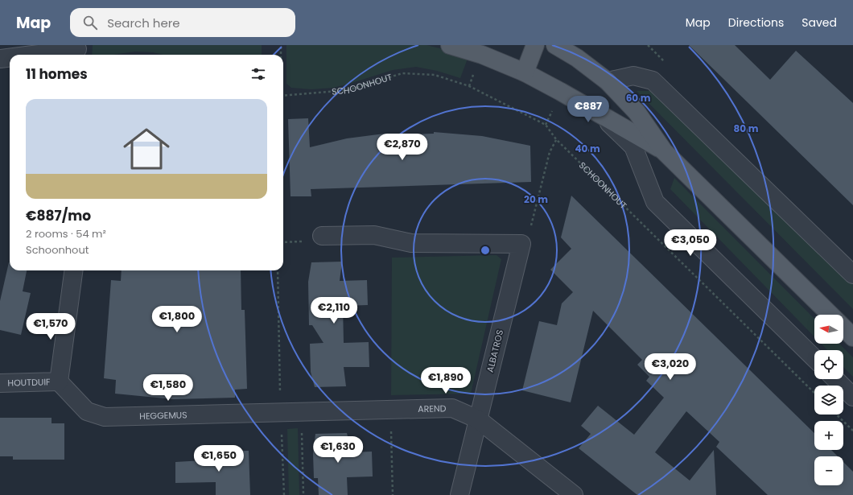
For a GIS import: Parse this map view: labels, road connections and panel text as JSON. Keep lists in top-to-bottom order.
{
  "streets": {
    "street": [
      "ALBATROS",
      "HOUTDUIF",
      "AREND",
      "HEGGEMUS"
    ],
    "path": ["SCHOONHOUT"]
  },
  "crossings": [
    ["ALBATROS", "AREND"],
    ["HOUTDUIF", "HEGGEMUS"],
    ["AREND", "HEGGEMUS"]
  ],
  "north": "left",
  "page": {
    "header": "Map",
    "search": "Search here",
    "nav": ["Map", "Directions", "Saved"],
    "heading": "11 homes",
    "list": [
      {
        "name": "€887/mo",
        "note": "2 rooms · 54 m² · Schoonhout"
      }
    ],
    "price": [
      "€887",
      "€2,870",
      "€3,050",
      "€2,110",
      "€1,800",
      "€1,570",
      "€3,020",
      "€1,890",
      "€1,580",
      "€1,630",
      "€1,650"
    ],
    "map_buttons": ["+", "−"]
  },
  "rings": [
    "60 m",
    "80 m",
    "40 m",
    "20 m"
  ]
}
